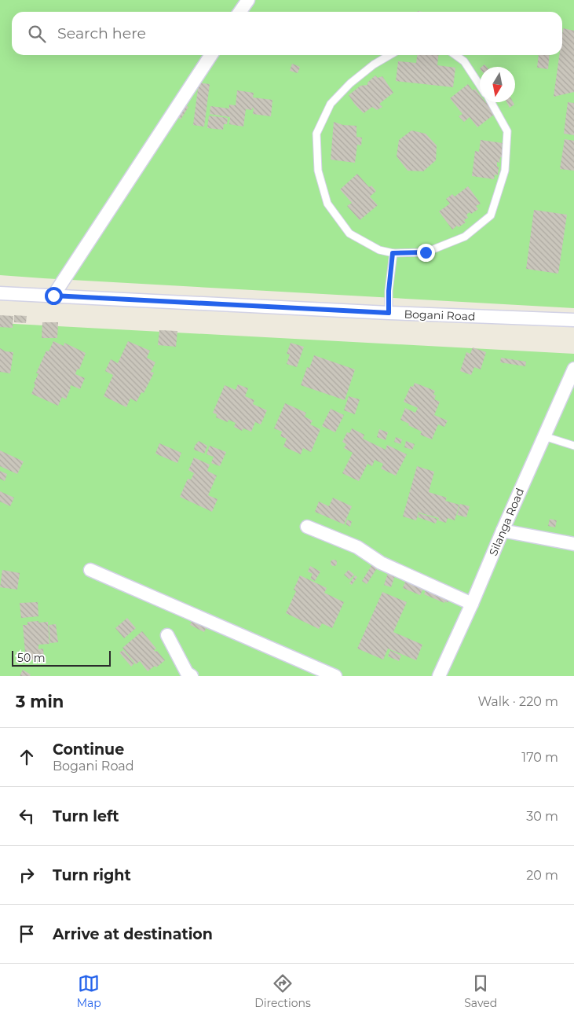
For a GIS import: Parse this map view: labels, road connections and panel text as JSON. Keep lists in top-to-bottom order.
{
  "streets": {
    "street": ["Bogani Road", "Silanga Road"]
  },
  "scale_bar": "50 m",
  "north": "bottom",
  "page": {
    "search": "Search here",
    "scale": "50 m",
    "heading": ["3 min", "Walk · 220 m"],
    "list": [
      ["Continue", "Bogani Road", "170 m"],
      ["Turn left", "30 m"],
      ["Turn right", "20 m"],
      "Arrive at destination"
    ],
    "nav": ["Map", "Directions", "Saved"]
  }
}
